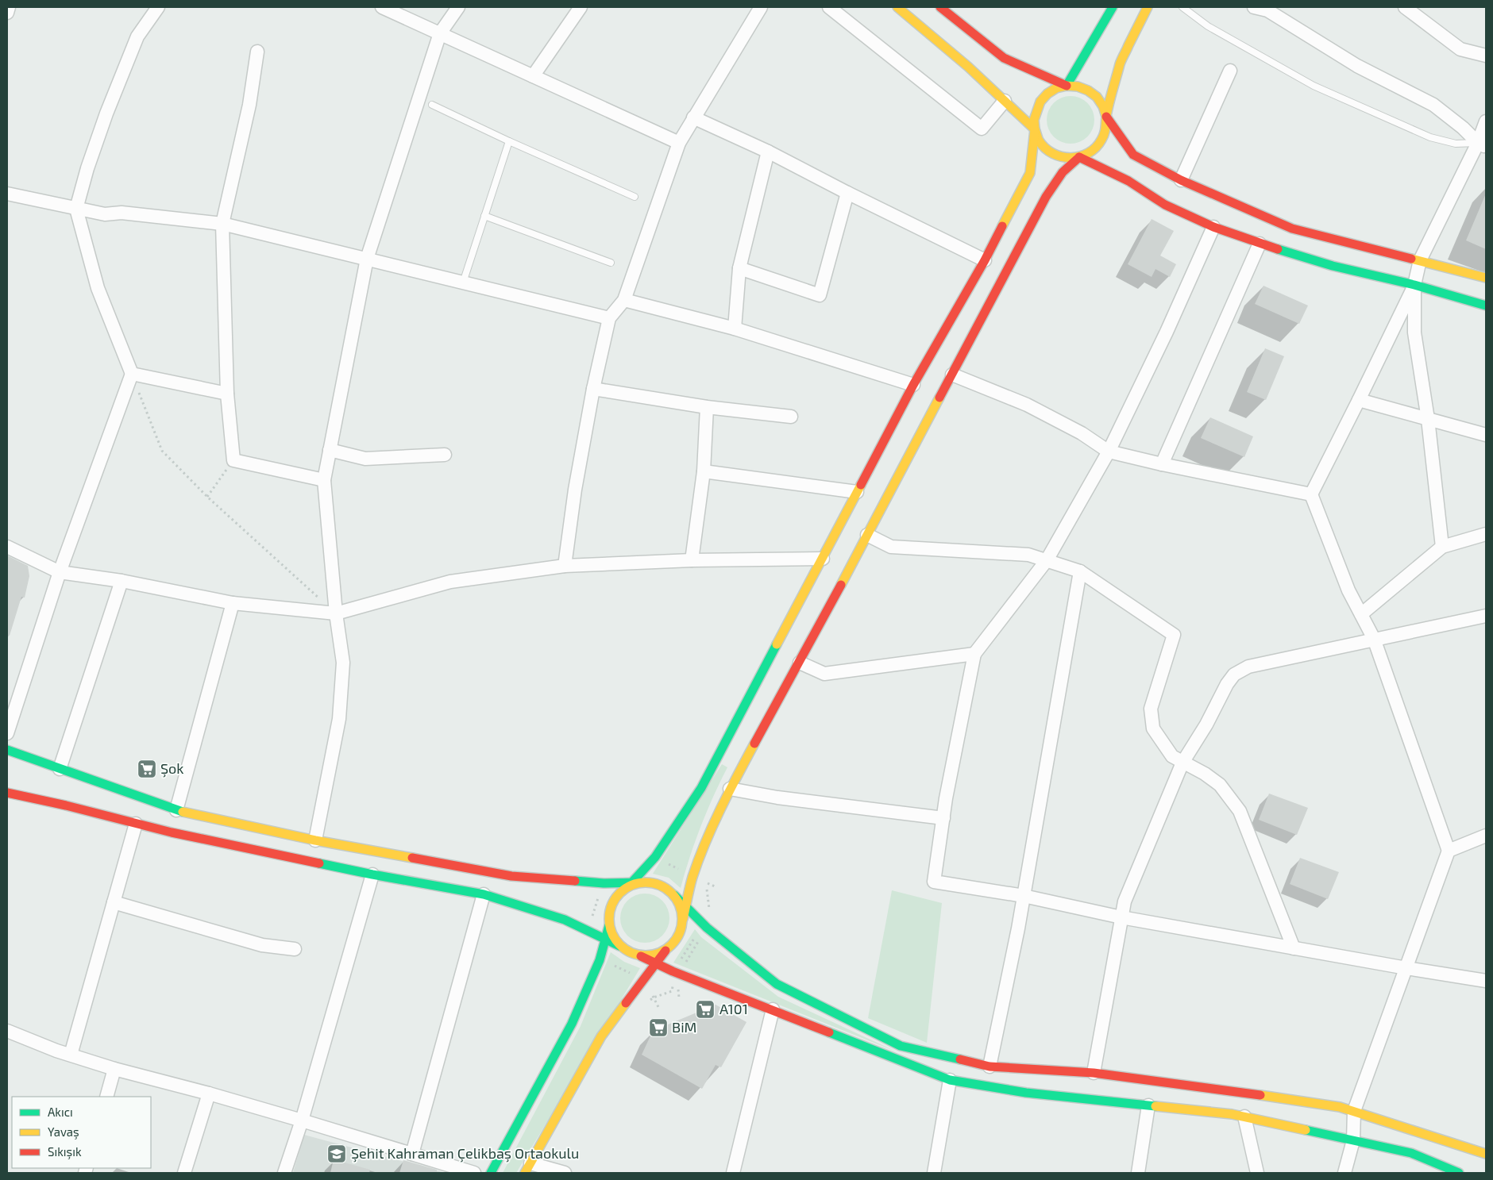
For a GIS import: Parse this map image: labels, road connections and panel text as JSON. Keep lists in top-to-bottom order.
{
  "places": {
    "supermarket": ["Şok", "A101", "BiM"],
    "school or university": ["Şehit Kahraman Çelikbaş Ortaokulu"]
  },
  "legend": ["Akıcı", "Yavaş", "Sıkışık"]
}
